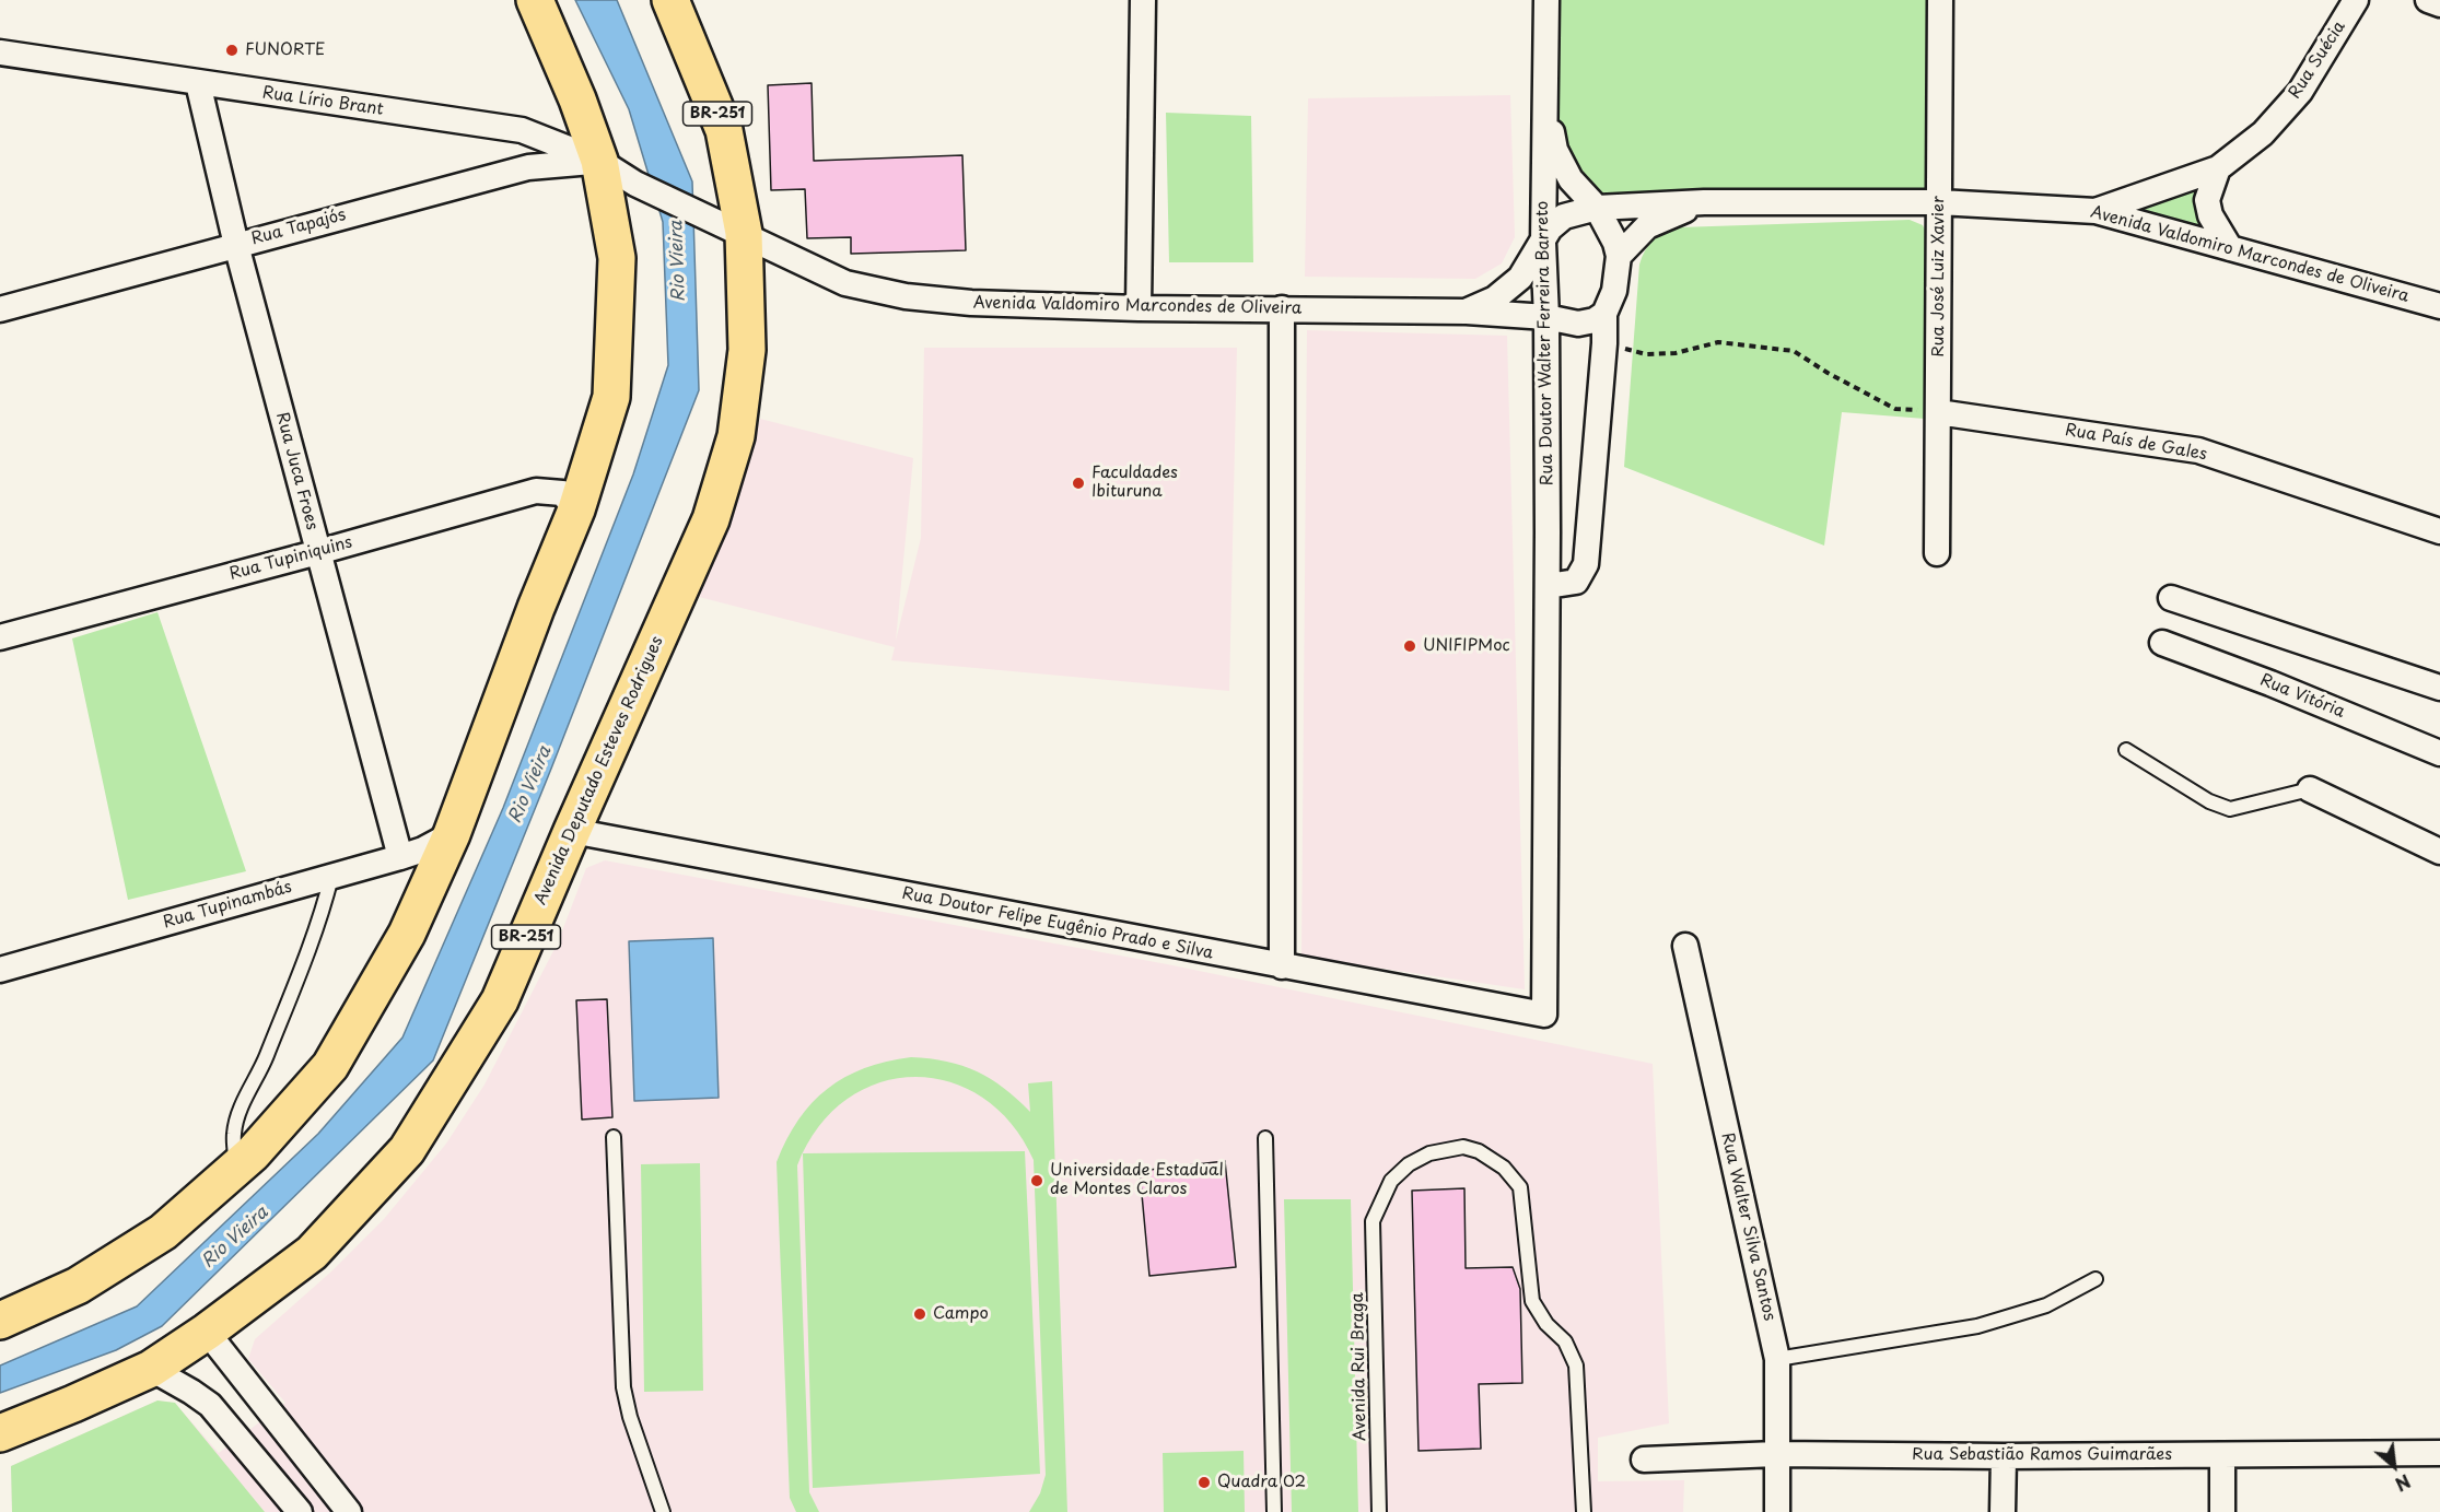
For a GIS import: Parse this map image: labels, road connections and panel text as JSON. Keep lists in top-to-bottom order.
{
  "streets": {
    "main road": ["BR-251", "Avenida Deputado Esteves Rodrigues"],
    "street": [
      "Rua Suécia",
      "Rua Lírio Brant",
      "Rua Tapajós",
      "Avenida Valdomiro Marcondes de Oliveira",
      "Rua José Luiz Xavier",
      "Rua Doutor Walter Ferreira Barreto",
      "Rua País de Gales",
      "Rua Juca Froes",
      "Rua Tupiniquins",
      "Rua Vitória",
      "Rua Tupinambás",
      "Rua Doutor Felipe Eugênio Prado e Silva",
      "Rua Walter Silva Santos",
      "Rua Sebastião Ramos Guimarães"
    ],
    "lane": ["Avenida Rui Braga"]
  },
  "crossings": [
    ["Rua Suécia", "Avenida Valdomiro Marcondes de Oliveira"],
    ["Rua Lírio Brant", "Rua Tapajós"],
    ["Rua Lírio Brant", "Avenida Valdomiro Marcondes de Oliveira"],
    ["Rua Lírio Brant", "Rua Juca Froes"],
    ["Rua Tapajós", "Rua Juca Froes"],
    ["Avenida Valdomiro Marcondes de Oliveira", "Rua José Luiz Xavier"],
    ["Avenida Valdomiro Marcondes de Oliveira", "Rua Doutor Walter Ferreira Barreto"],
    ["Avenida Valdomiro Marcondes de Oliveira", "Avenida Deputado Esteves Rodrigues"],
    ["Rua José Luiz Xavier", "Rua País de Gales"],
    ["Rua Doutor Walter Ferreira Barreto", "Rua Doutor Felipe Eugênio Prado e Silva"],
    ["Rua Juca Froes", "Rua Tupiniquins"],
    ["Rua Juca Froes", "Rua Tupinambás"],
    ["Avenida Deputado Esteves Rodrigues", "Rua Doutor Felipe Eugênio Prado e Silva"],
    ["Rua Walter Silva Santos", "Rua Sebastião Ramos Guimarães"]
  ],
  "water": ["Rio Vieira"],
  "places": [
    "FUNORTE",
    "Faculdades Ibituruna",
    "UNIFIPMoc",
    "Universidade Estadual de Montes Claros",
    "Campo",
    "Quadra 02"
  ],
  "north": "bottom right"
}
